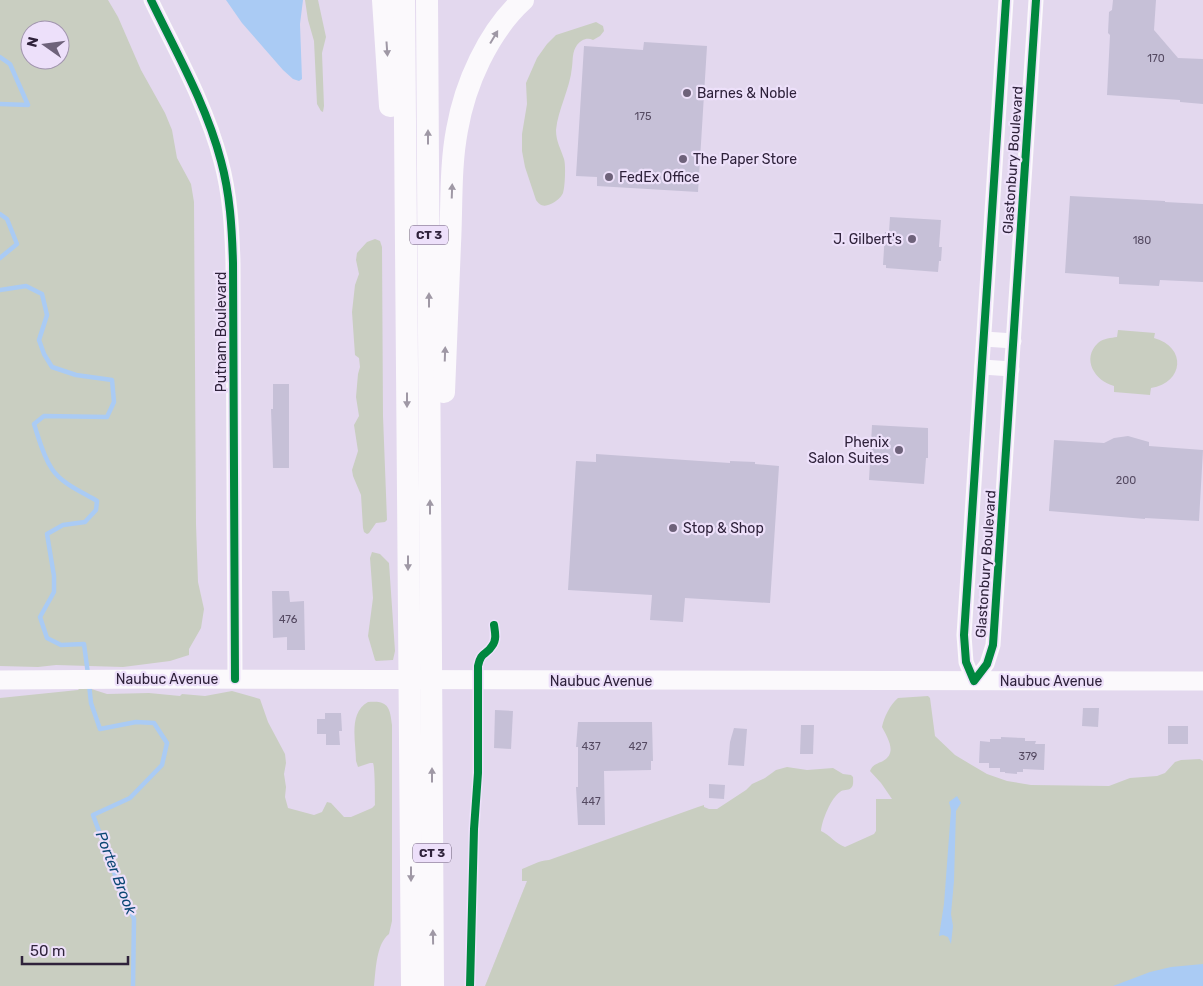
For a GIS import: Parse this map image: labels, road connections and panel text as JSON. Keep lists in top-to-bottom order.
{
  "streets": {
    "highway": ["CT 3"],
    "main road": ["Naubuc Avenue"],
    "street": ["Glastonbury Boulevard", "Putnam Boulevard"]
  },
  "crossings": [
    ["Glastonbury Boulevard", "Naubuc Avenue"],
    ["Putnam Boulevard", "Naubuc Avenue"]
  ],
  "water": ["Porter Brook"],
  "places": [
    "Barnes & Noble",
    "The Paper Store",
    "FedEx Office",
    "J. Gilbert's",
    "Phenix Salon Suites",
    "Stop & Shop"
  ],
  "house_numbers": [
    "170",
    "175",
    "180",
    "200",
    "476",
    "437",
    "427",
    "379",
    "447"
  ],
  "scale_bar": "50 m",
  "north": "left"
}
